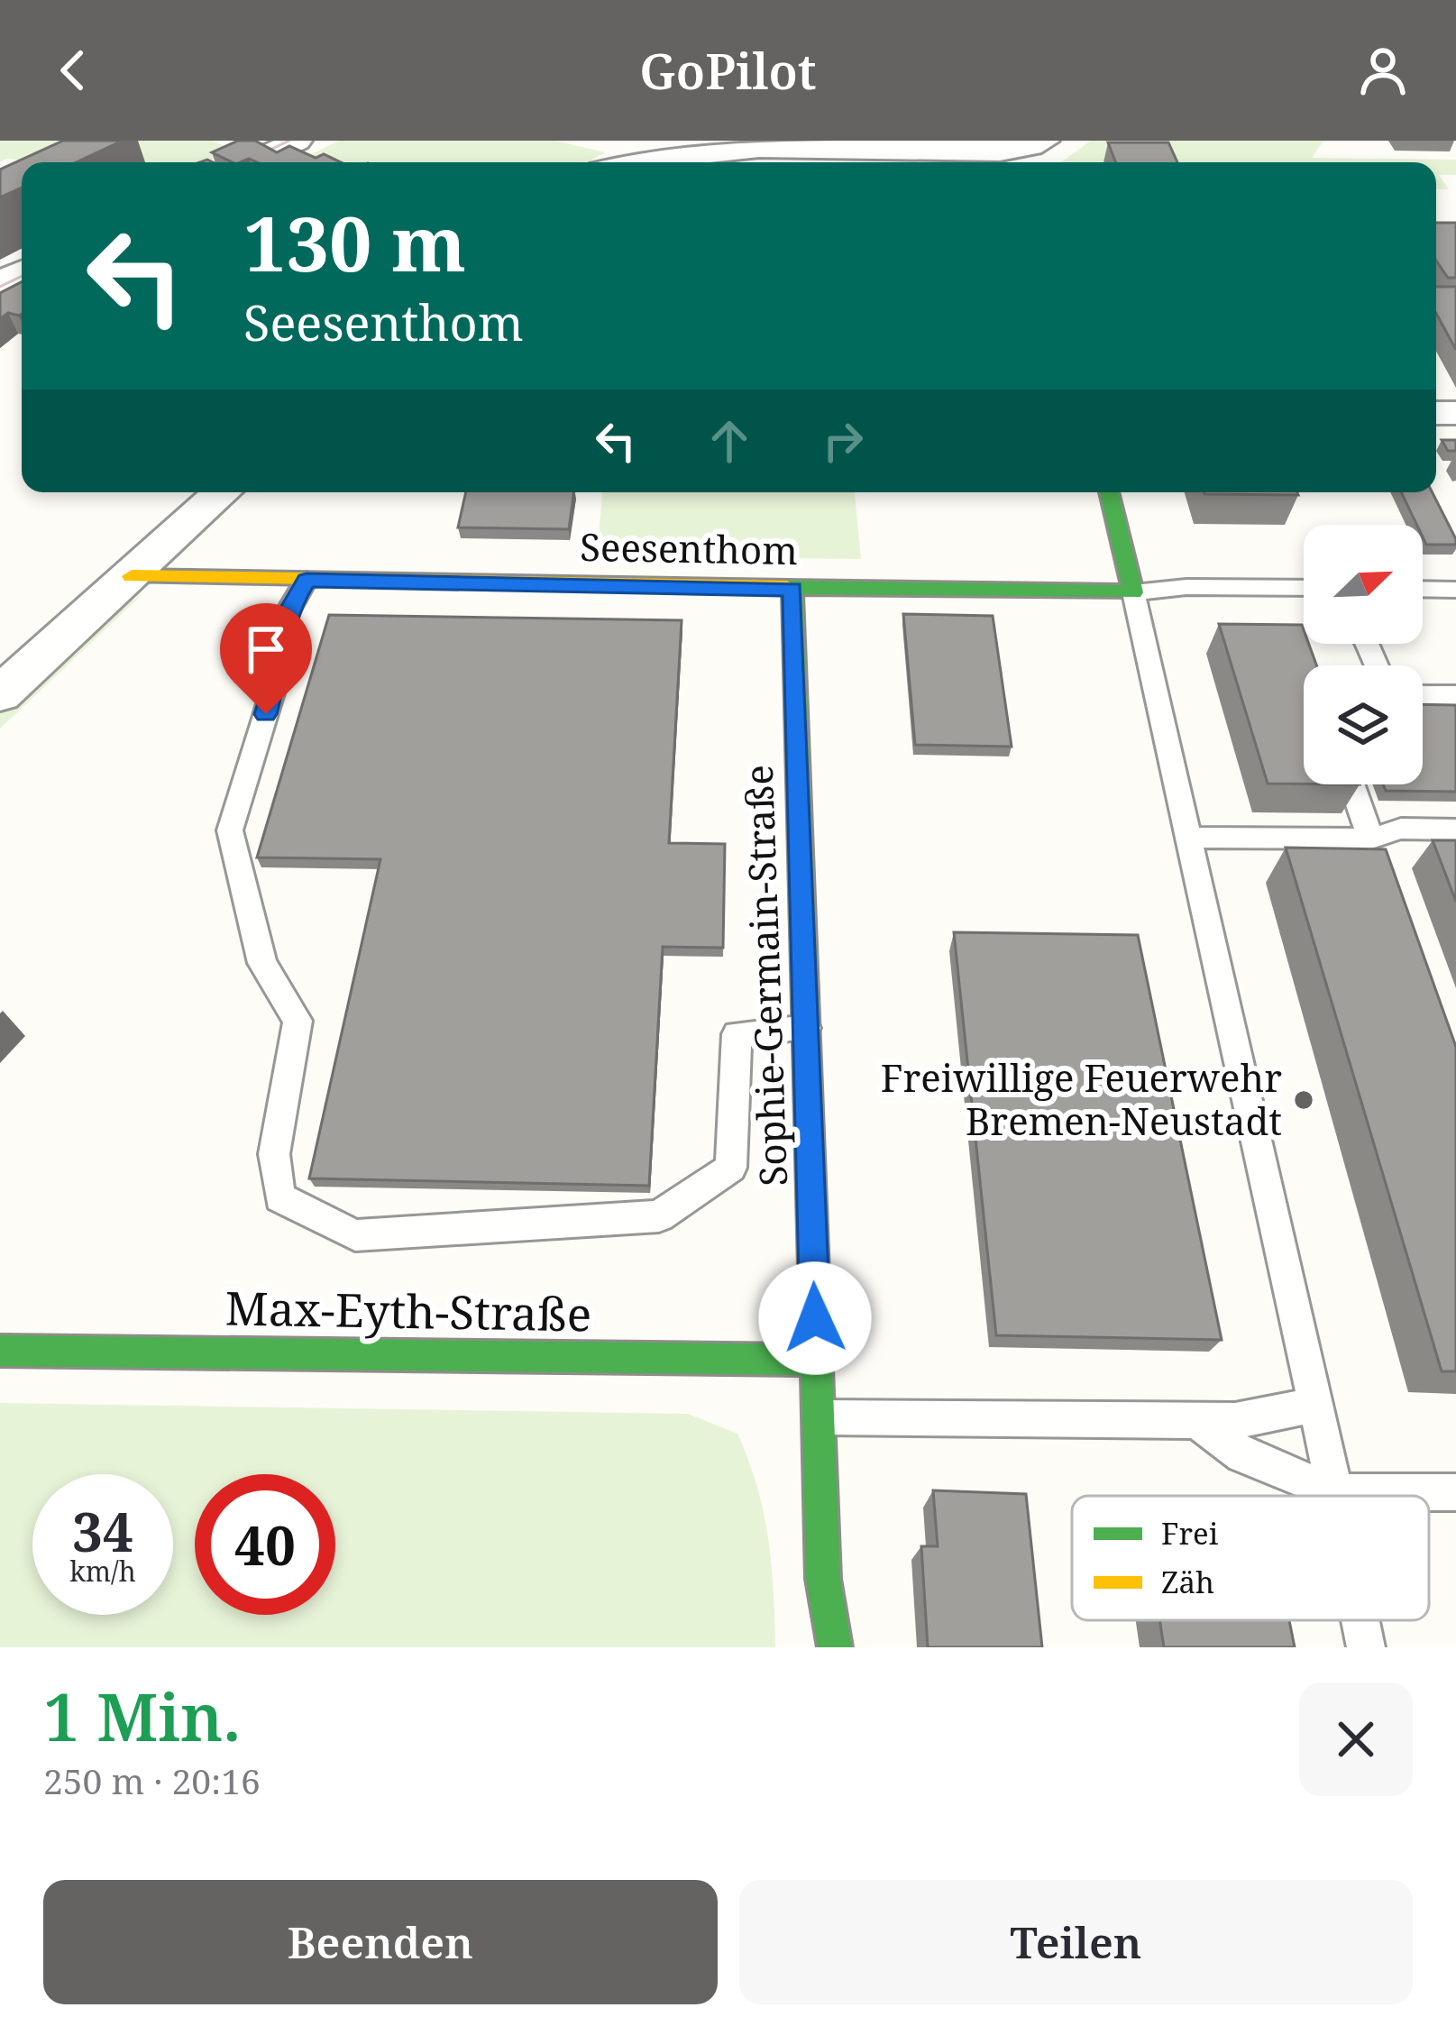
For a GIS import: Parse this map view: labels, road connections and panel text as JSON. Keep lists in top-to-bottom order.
{
  "streets": {
    "street": ["Seesenthom", "Sophie-Germain-Straße", "Max-Eyth-Straße"]
  },
  "crossings": [
    ["Seesenthom", "Sophie-Germain-Straße"],
    ["Sophie-Germain-Straße", "Max-Eyth-Straße"]
  ],
  "places": ["Freiwillige Feuerwehr Bremen-Neustadt"],
  "legend": ["Frei", "Zäh"],
  "north": "top right",
  "page": {
    "header": "GoPilot",
    "turn": ["130 m", "Seesenthom"],
    "speed": "34 km/h",
    "limit": "40",
    "heading": ["1 Min.", "250 m · 20:16"],
    "buttons": ["Beenden", "Teilen"]
  }
}
